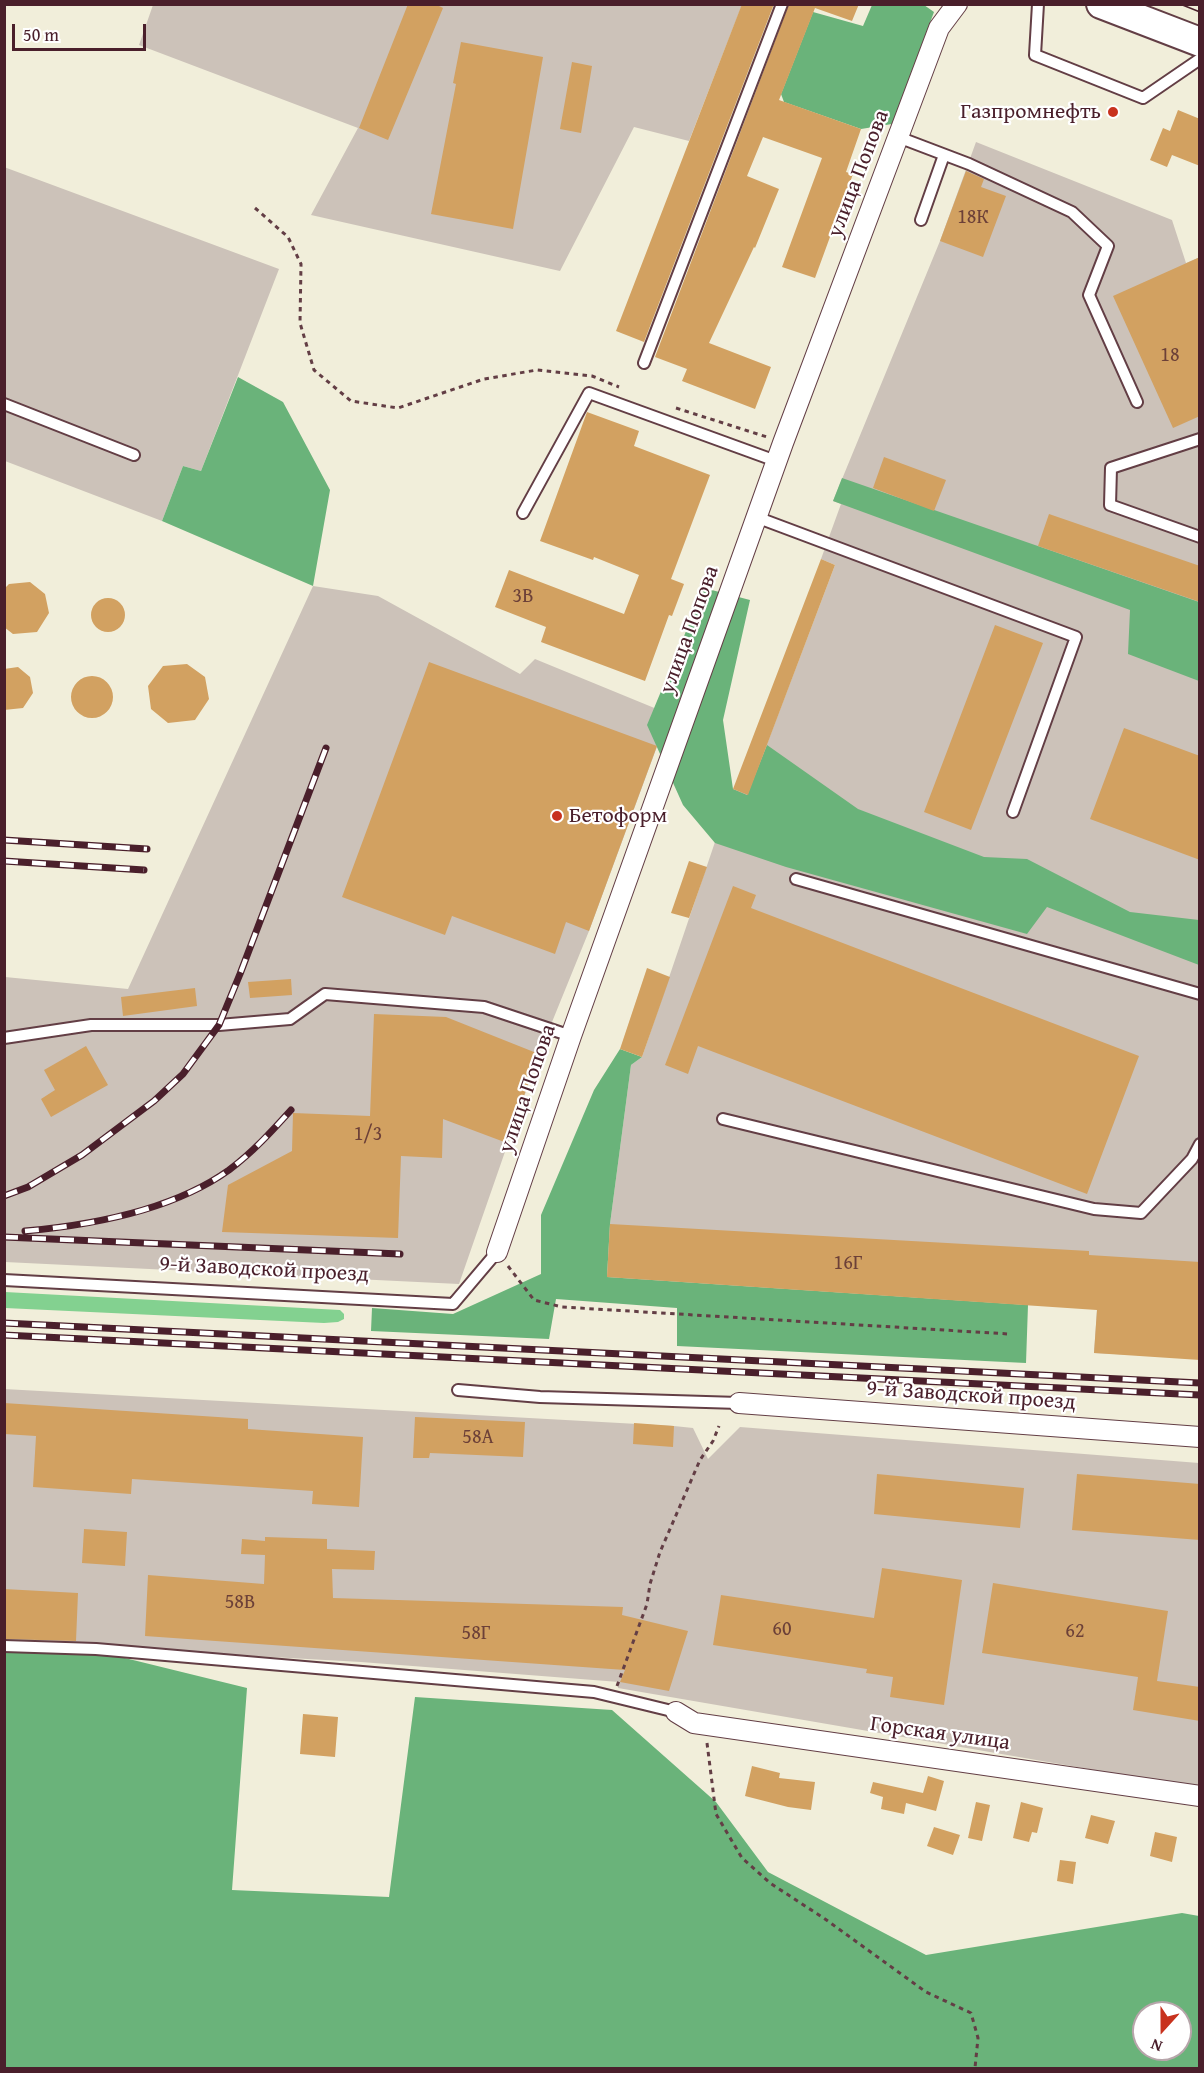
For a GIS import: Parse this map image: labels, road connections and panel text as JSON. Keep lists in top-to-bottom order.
{
  "streets": {
    "street": ["улица Попова", "9-й Заводской проезд", "Горская улица"]
  },
  "crossings": [
    ["улица Попова", "9-й Заводской проезд"]
  ],
  "places": ["Газпромнефть", "Бетоформ"],
  "house_numbers": [
    "18К",
    "18",
    "3В",
    "1/3",
    "16Г",
    "58А",
    "58В",
    "60",
    "62",
    "58Г"
  ],
  "scale_bar": "50 m",
  "north": "bottom"
}
